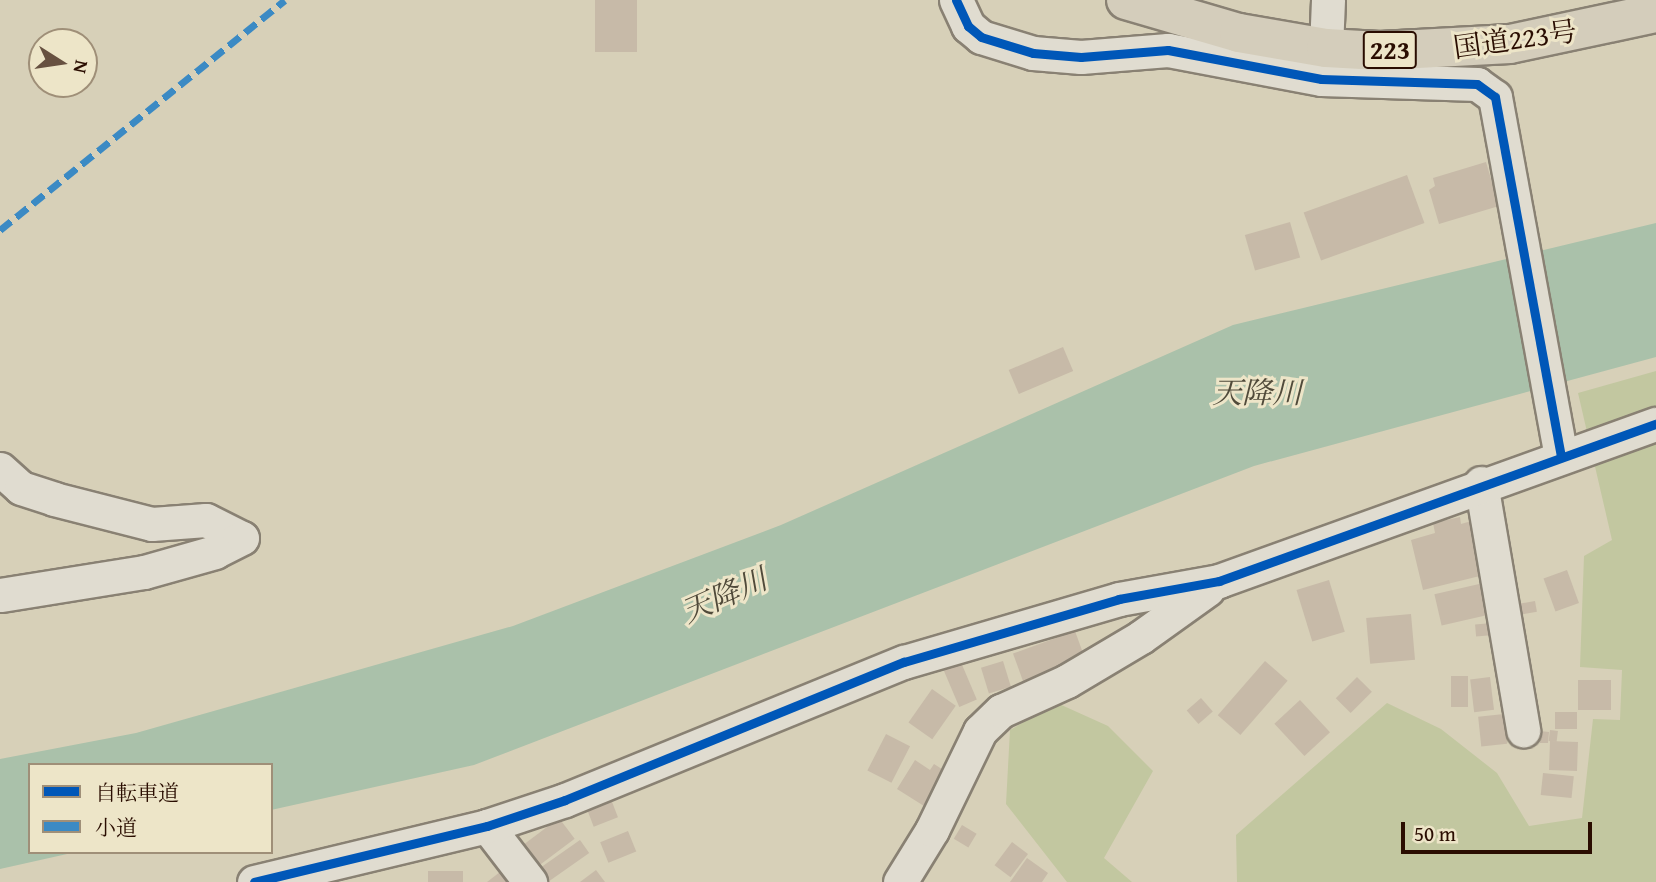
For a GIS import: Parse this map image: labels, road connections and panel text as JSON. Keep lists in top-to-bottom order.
{
  "streets": {
    "highway": ["国道223号", "223"]
  },
  "water": ["天降川"],
  "legend": ["自転車道", "小道"],
  "scale_bar": "50 m",
  "north": "right"
}
